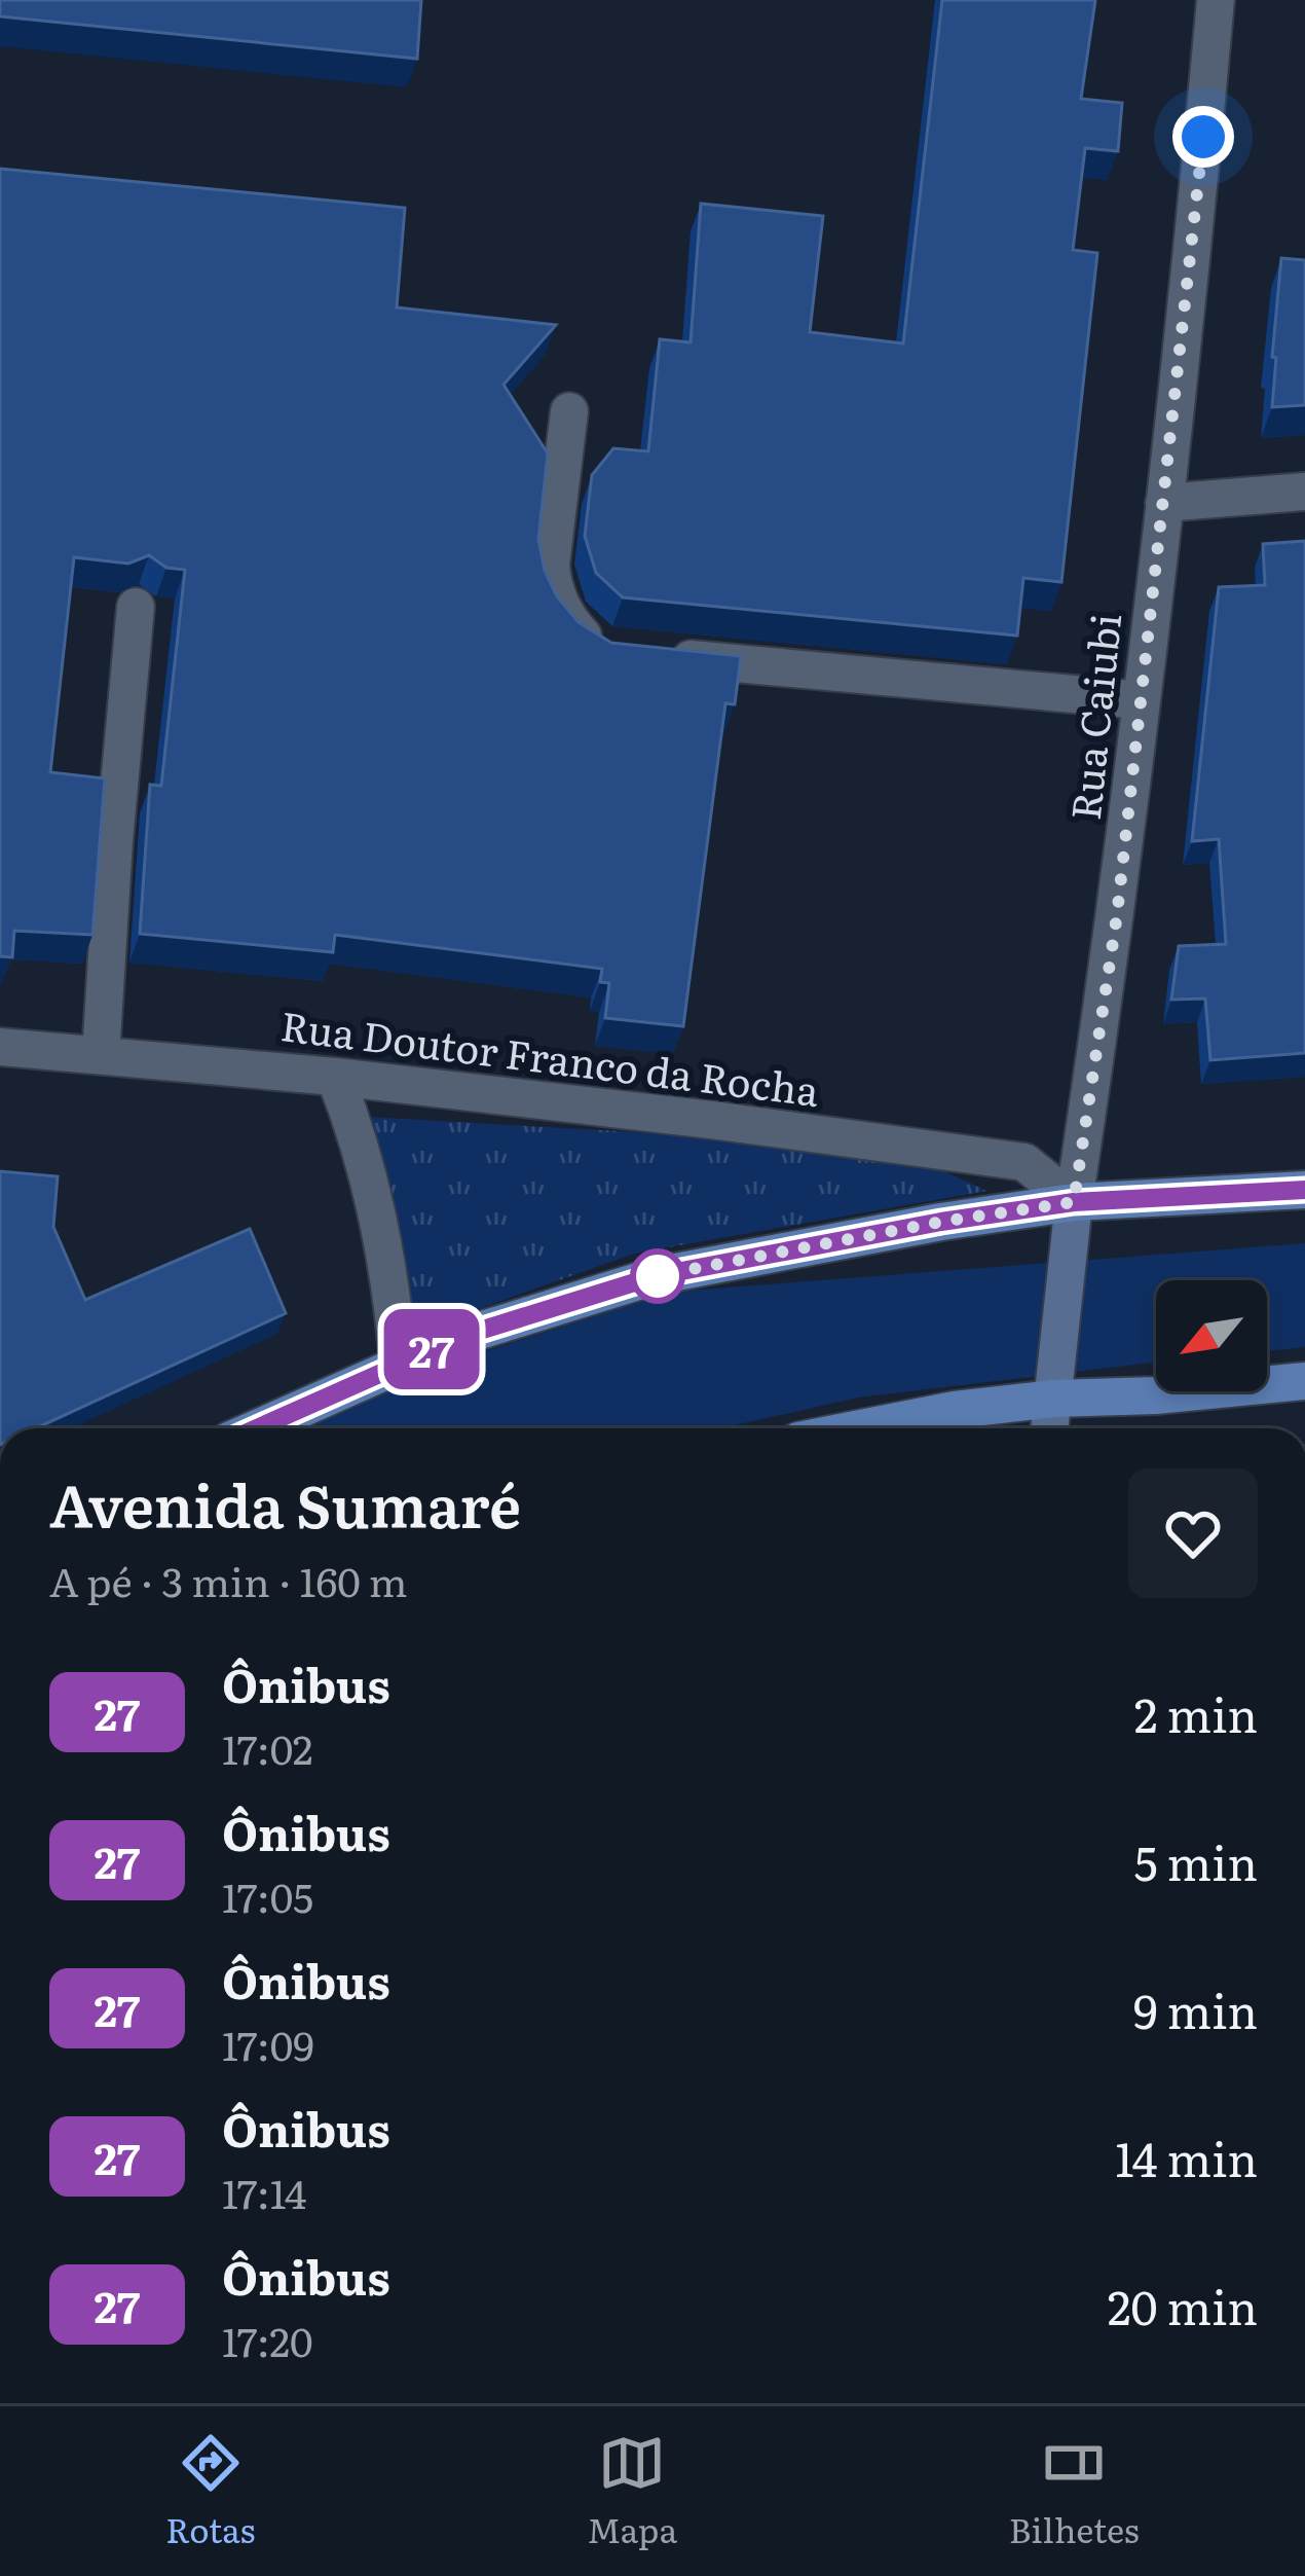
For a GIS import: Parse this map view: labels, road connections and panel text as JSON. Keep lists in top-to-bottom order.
{
  "streets": {
    "main road": ["Rua Caiubi"],
    "street": ["Rua Doutor Franco da Rocha"]
  },
  "crossings": [
    ["Rua Caiubi", "Rua Doutor Franco da Rocha"]
  ],
  "lines": ["bus line 27"],
  "north": "bottom left",
  "page": {
    "on_map": "27",
    "heading": ["Avenida Sumaré", "A pé · 3 min · 160 m"],
    "list": [
      {
        "mark": "27",
        "name": "Ônibus",
        "note": "17:02",
        "value": "2 min"
      },
      {
        "mark": "27",
        "name": "Ônibus",
        "note": "17:05",
        "value": "5 min"
      },
      {
        "mark": "27",
        "name": "Ônibus",
        "note": "17:09",
        "value": "9 min"
      },
      {
        "mark": "27",
        "name": "Ônibus",
        "note": "17:14",
        "value": "14 min"
      },
      {
        "mark": "27",
        "name": "Ônibus",
        "note": "17:20",
        "value": "20 min"
      }
    ],
    "tabs": ["Rotas", "Mapa", "Bilhetes"]
  }
}
